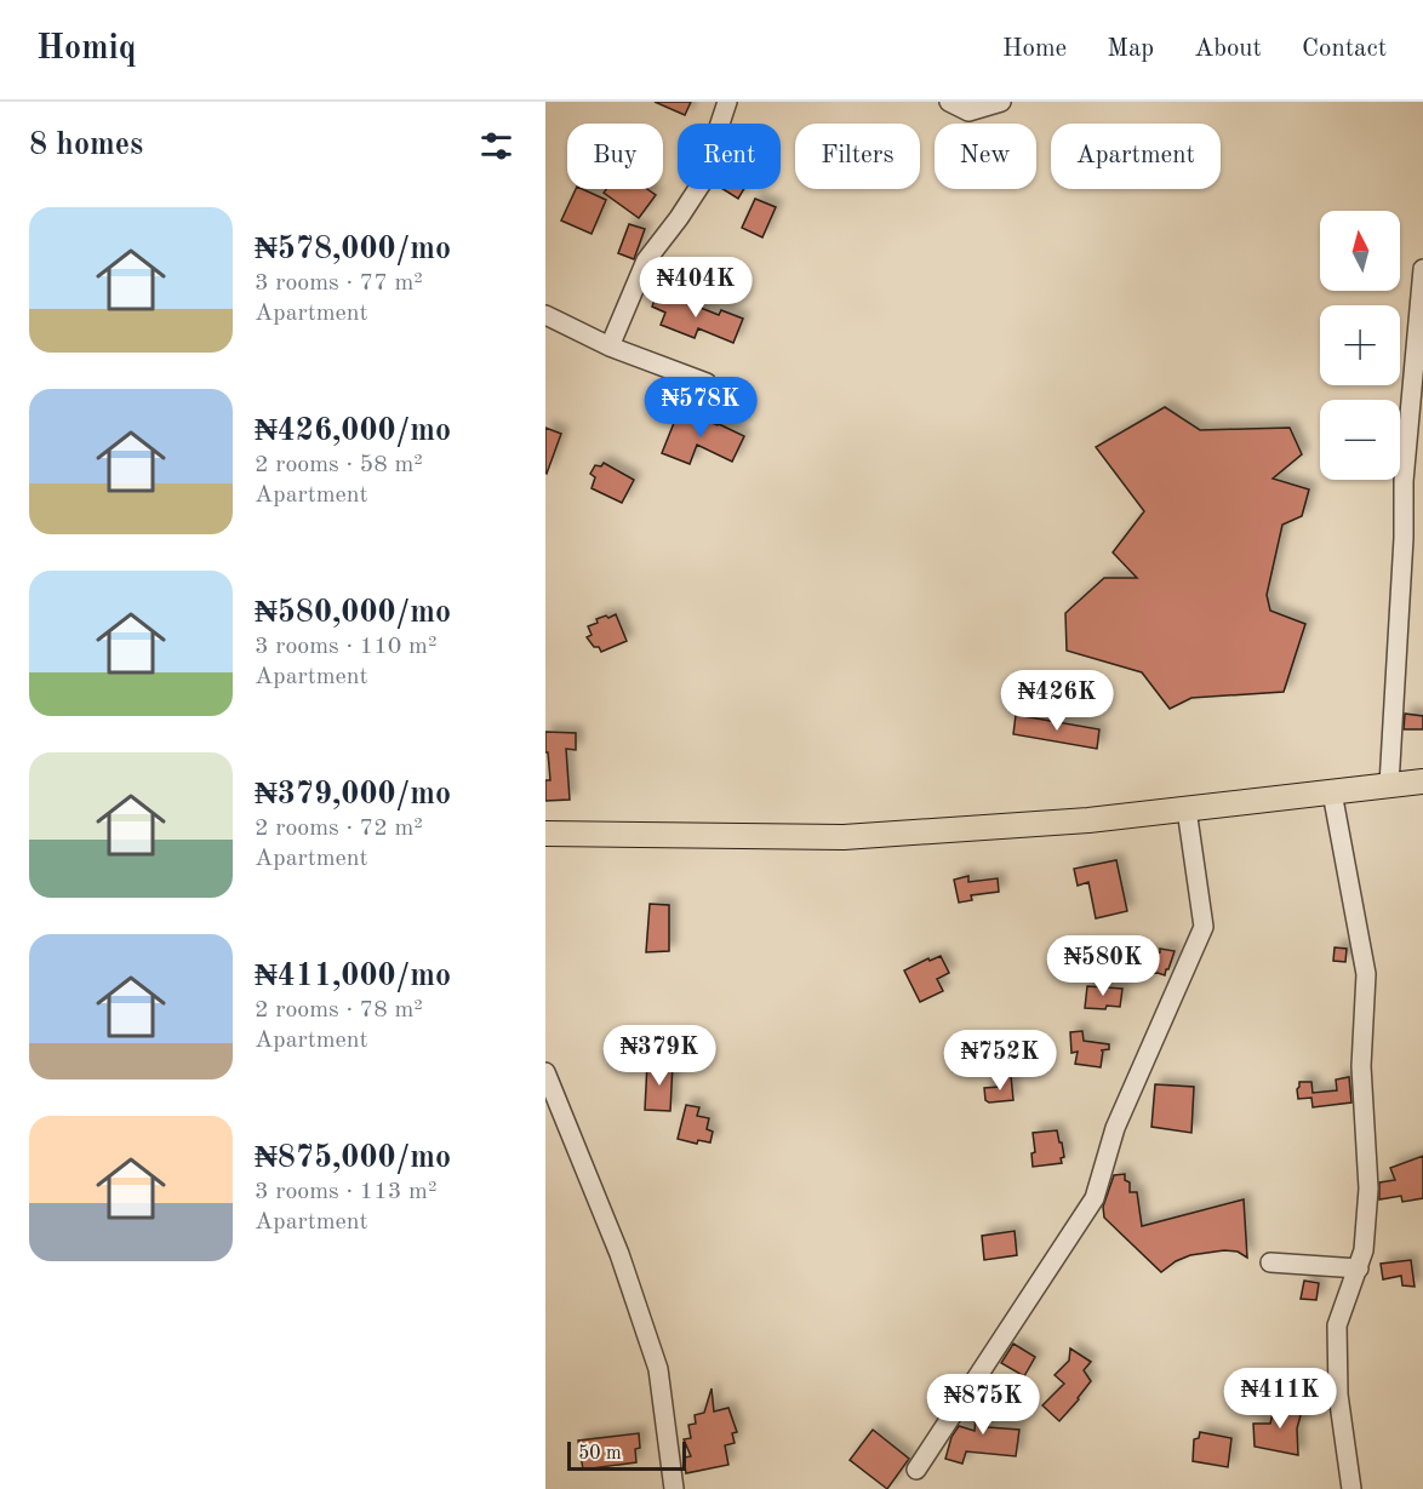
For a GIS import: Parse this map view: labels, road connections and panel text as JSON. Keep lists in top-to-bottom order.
{
  "scale_bar": "50 m",
  "north": "top",
  "page": {
    "header": "Homiq",
    "nav": [
      "Home",
      "Map",
      "About",
      "Contact"
    ],
    "heading": "8 homes",
    "chip": [
      "Buy",
      "Rent",
      "Filters",
      "New",
      "Apartment"
    ],
    "list": [
      {
        "name": "₦578,000/mo",
        "note": "3 rooms · 77 m² · Apartment"
      },
      {
        "name": "₦426,000/mo",
        "note": "2 rooms · 58 m² · Apartment"
      },
      {
        "name": "₦580,000/mo",
        "note": "3 rooms · 110 m² · Apartment"
      },
      {
        "name": "₦379,000/mo",
        "note": "2 rooms · 72 m² · Apartment"
      },
      {
        "name": "₦411,000/mo",
        "note": "2 rooms · 78 m² · Apartment"
      },
      {
        "name": "₦875,000/mo",
        "note": "3 rooms · 113 m² · Apartment"
      }
    ],
    "map_buttons": ["+", "−"],
    "price": [
      "₦404K",
      "₦578K",
      "₦426K",
      "₦580K",
      "₦379K",
      "₦752K",
      "₦411K",
      "₦875K"
    ],
    "scale": "50 m"
  }
}
